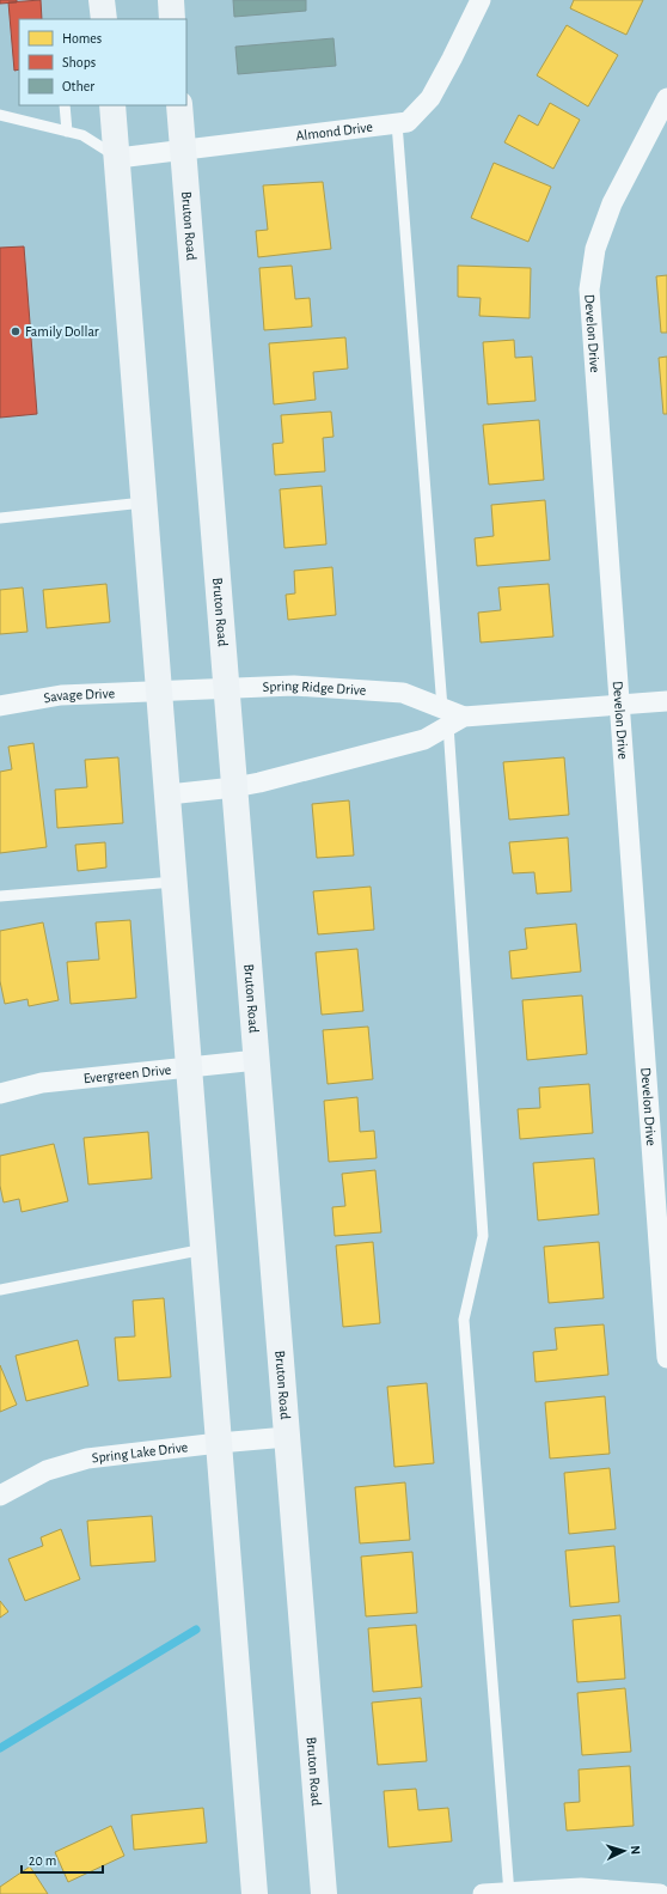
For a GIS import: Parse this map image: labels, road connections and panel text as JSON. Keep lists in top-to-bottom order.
{
  "streets": {
    "main road": ["Bruton Road"],
    "street": [
      "Almond Drive",
      "Develon Drive",
      "Spring Ridge Drive",
      "Savage Drive",
      "Evergreen Drive",
      "Spring Lake Drive"
    ]
  },
  "crossings": [
    ["Almond Drive", "Bruton Road"],
    ["Bruton Road", "Spring Ridge Drive"],
    ["Bruton Road", "Evergreen Drive"],
    ["Bruton Road", "Spring Lake Drive"],
    ["Develon Drive", "Spring Ridge Drive"],
    ["Spring Ridge Drive", "Savage Drive"]
  ],
  "places": ["Family Dollar"],
  "legend": ["Homes", "Shops", "Other"],
  "scale_bar": "20 m",
  "north": "right"
}
